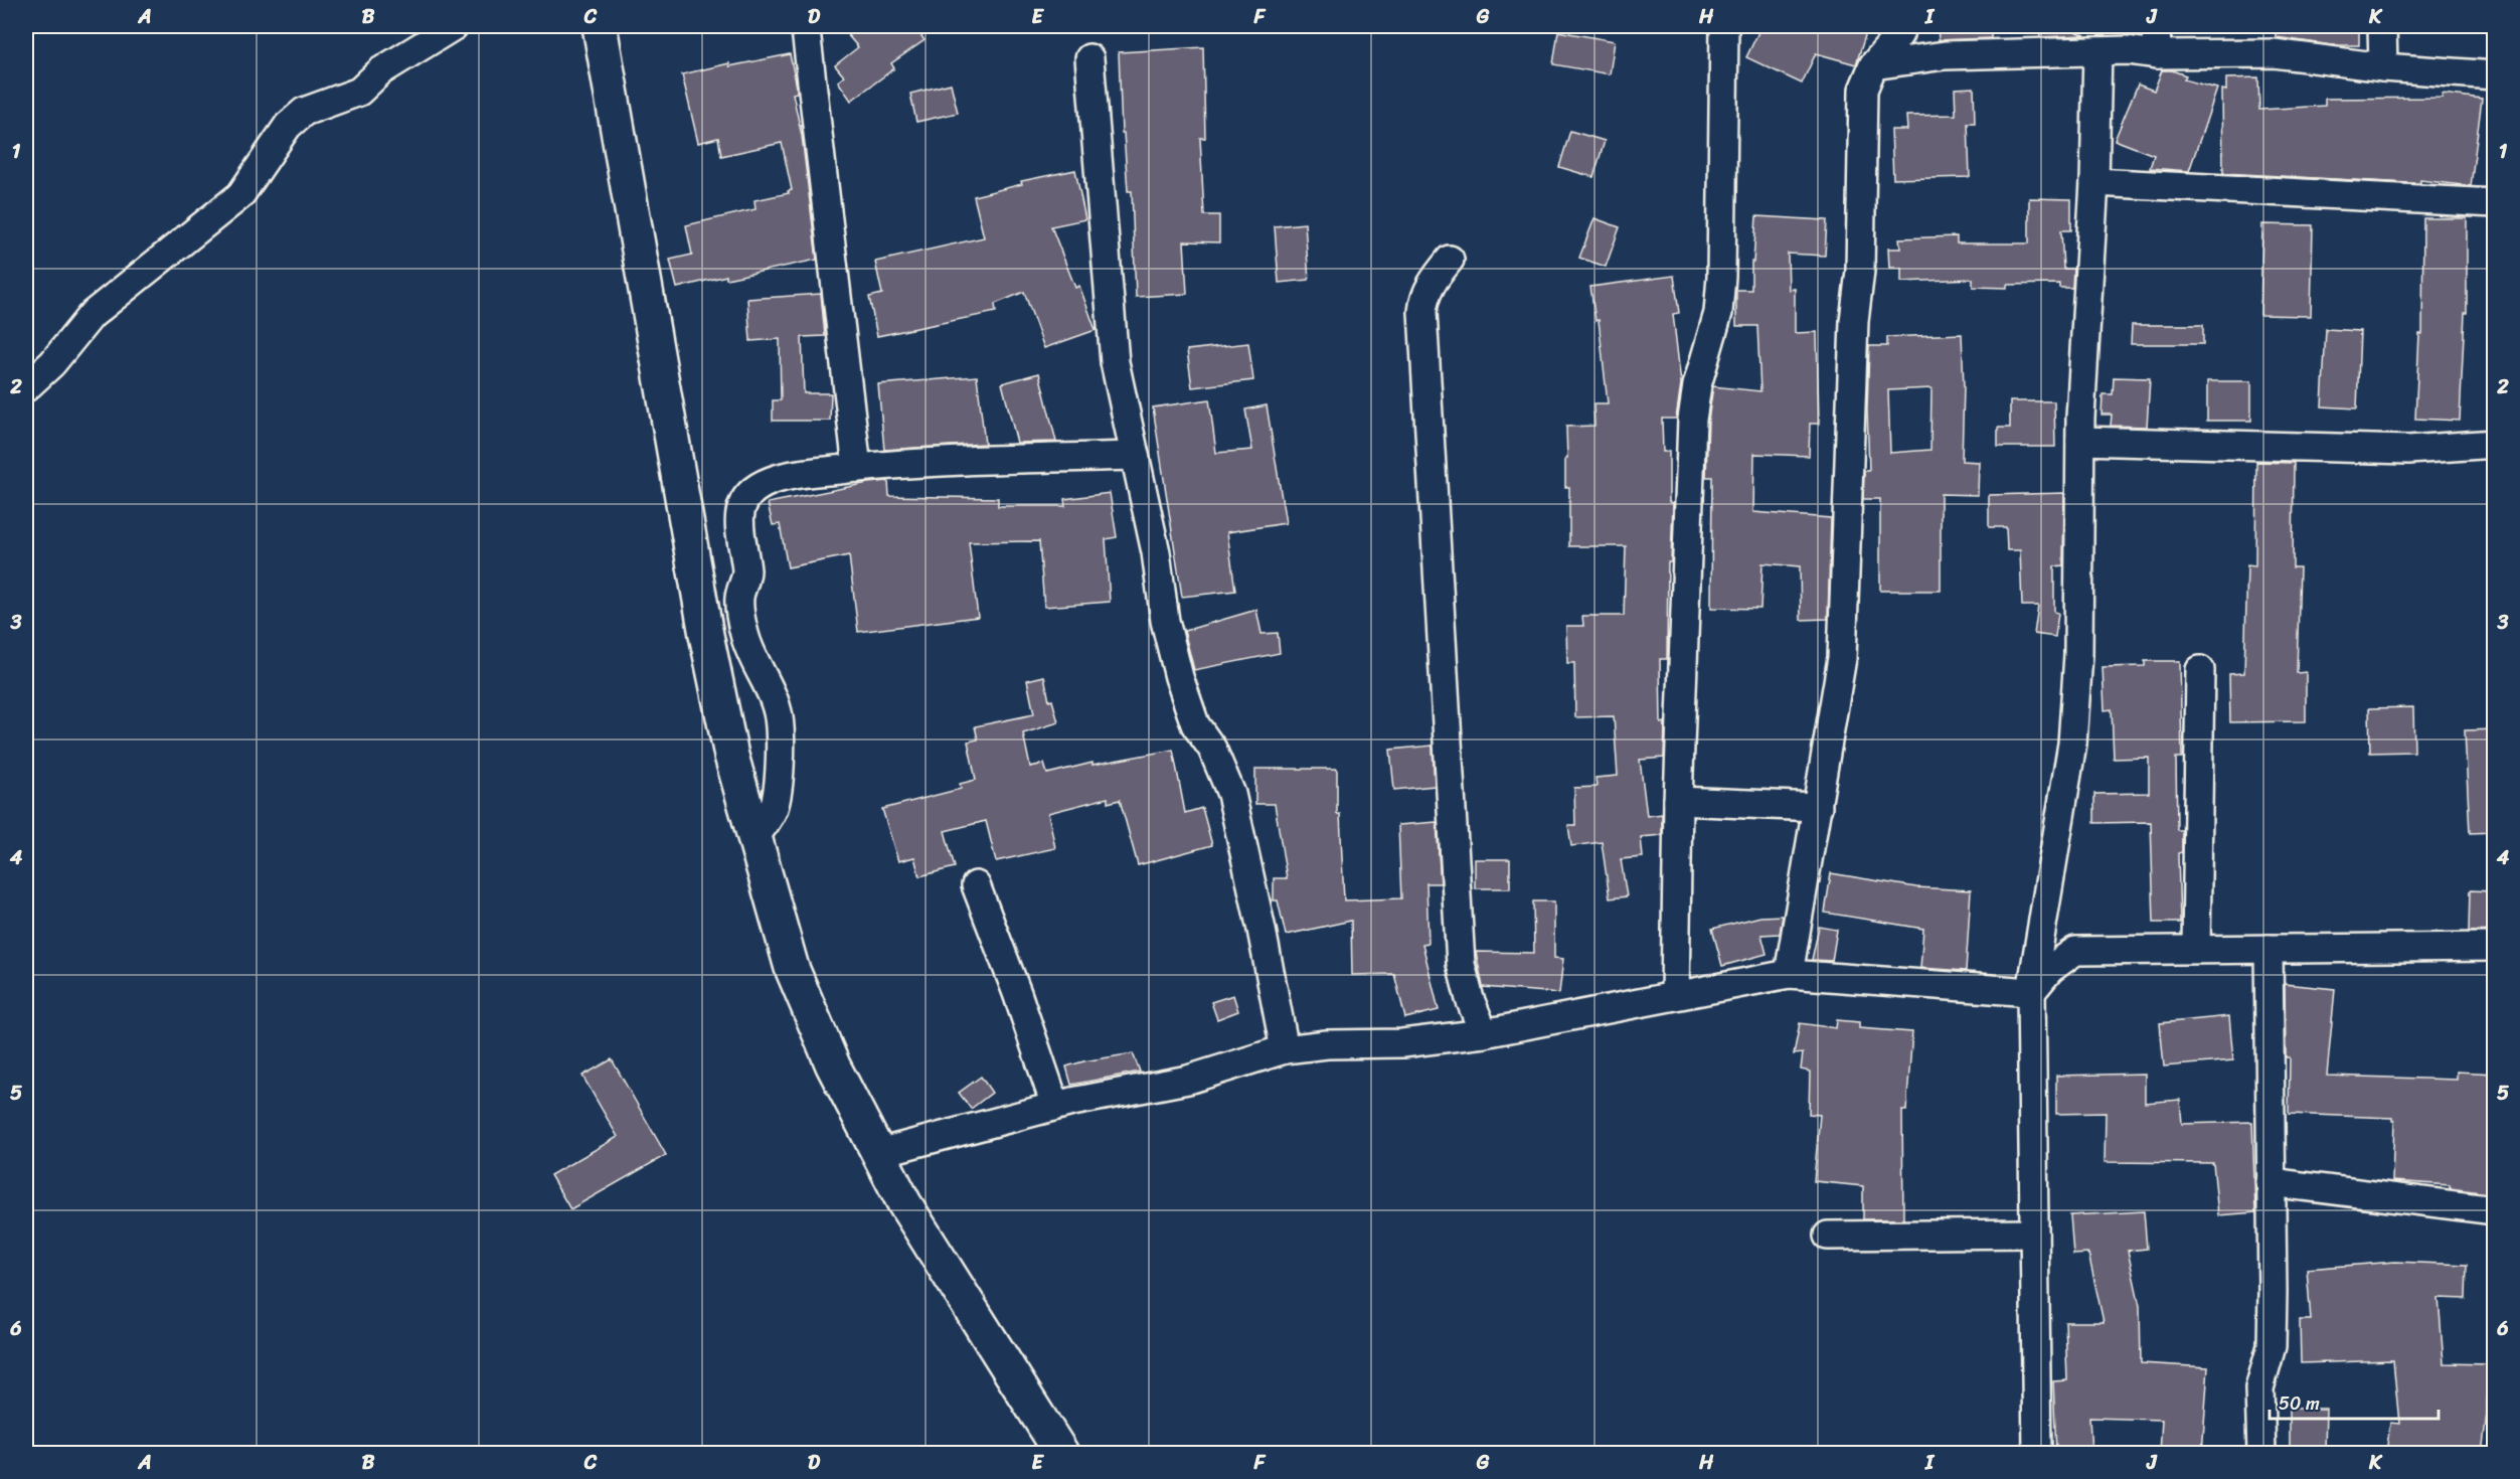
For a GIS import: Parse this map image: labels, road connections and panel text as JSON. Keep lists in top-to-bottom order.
{
  "scale_bar": "50 m",
  "grid": {
    "columns": [
      "A",
      "B",
      "C",
      "D",
      "E",
      "F",
      "G",
      "H",
      "I",
      "J",
      "K"
    ],
    "rows": [
      "1",
      "2",
      "3",
      "4",
      "5",
      "6"
    ]
  }
}
